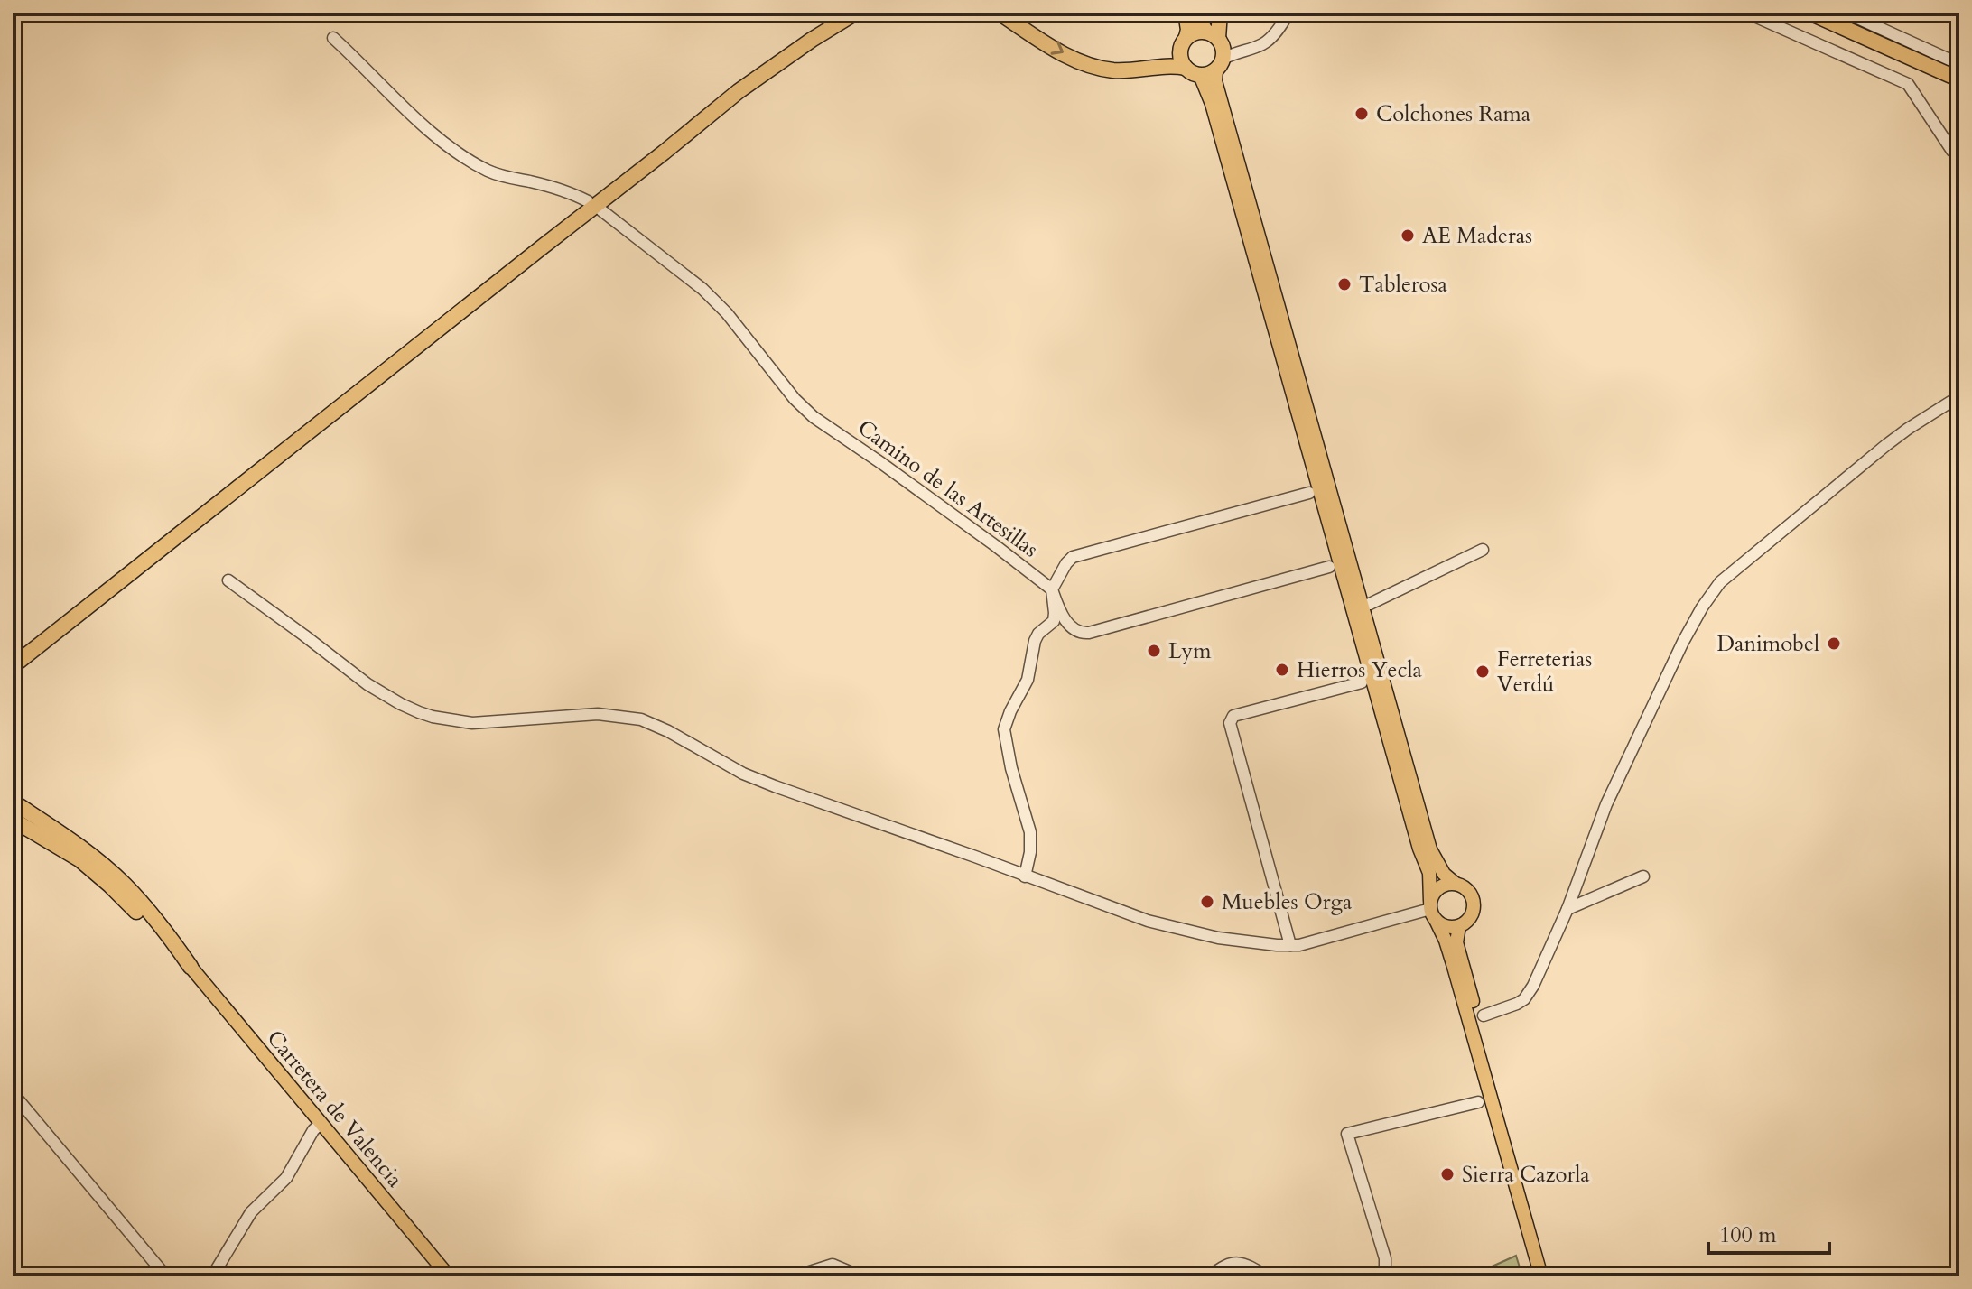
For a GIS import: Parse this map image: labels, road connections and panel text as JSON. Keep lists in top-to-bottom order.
{
  "streets": {
    "main road": ["Carretera de Valencia"],
    "street": ["Camino de las Artesillas"]
  },
  "places": [
    "Colchones Rama",
    "AE Maderas",
    "Tablerosa",
    "Danimobel",
    "Lym",
    "Hierros Yecla",
    "Ferreterias Verdú",
    "Muebles Orga",
    "Sierra Cazorla"
  ],
  "scale_bar": "100 m"
}
